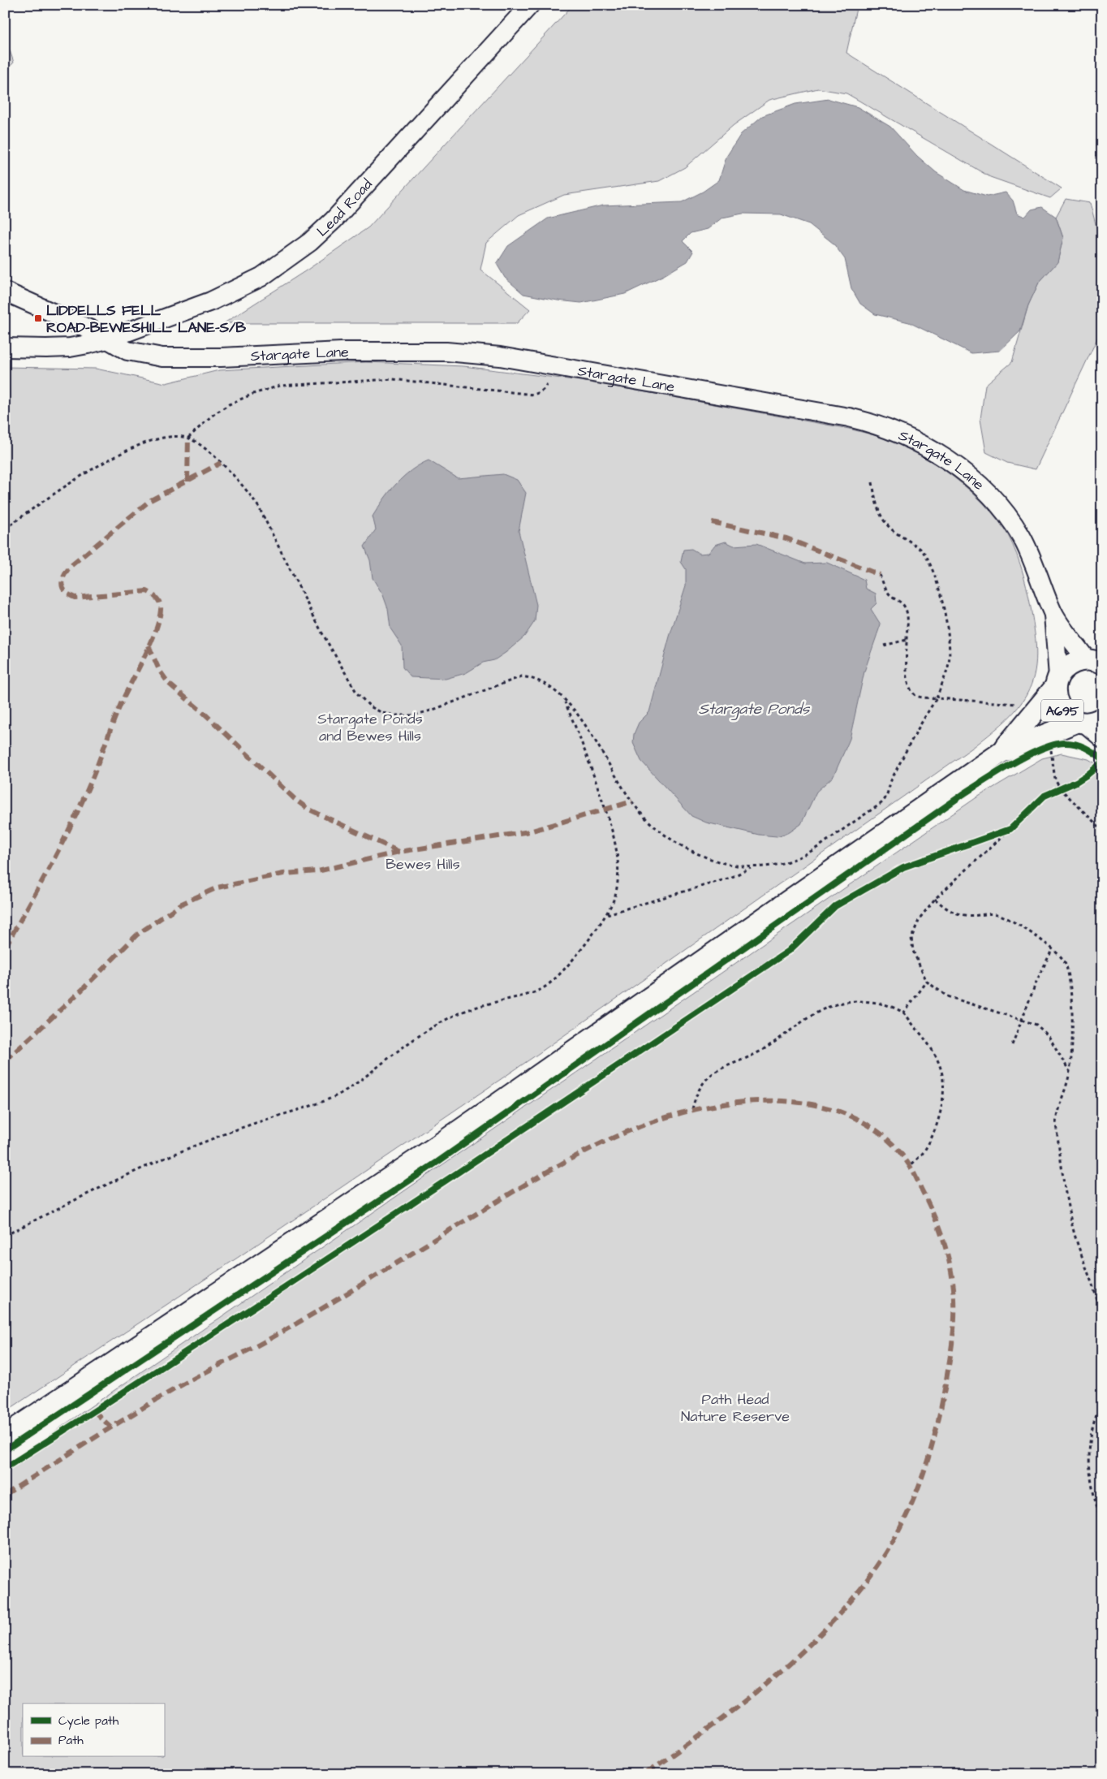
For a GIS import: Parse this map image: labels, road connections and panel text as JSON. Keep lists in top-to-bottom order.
{
  "streets": {
    "main road": ["A695"],
    "street": ["Lead Road", "Stargate Lane"]
  },
  "crossings": [
    ["Lead Road", "Stargate Lane"],
    ["Stargate Lane", "A695"]
  ],
  "water": ["Stargate Ponds"],
  "parks": ["Stargate Ponds and Bewes Hills", "Bewes Hills", "Path Head Nature Reserve"],
  "places": {
    "transit": ["LIDDELLS FELL ROAD-BEWESHILL LANE-S/B"]
  },
  "legend": ["Cycle path", "Path"]
}
